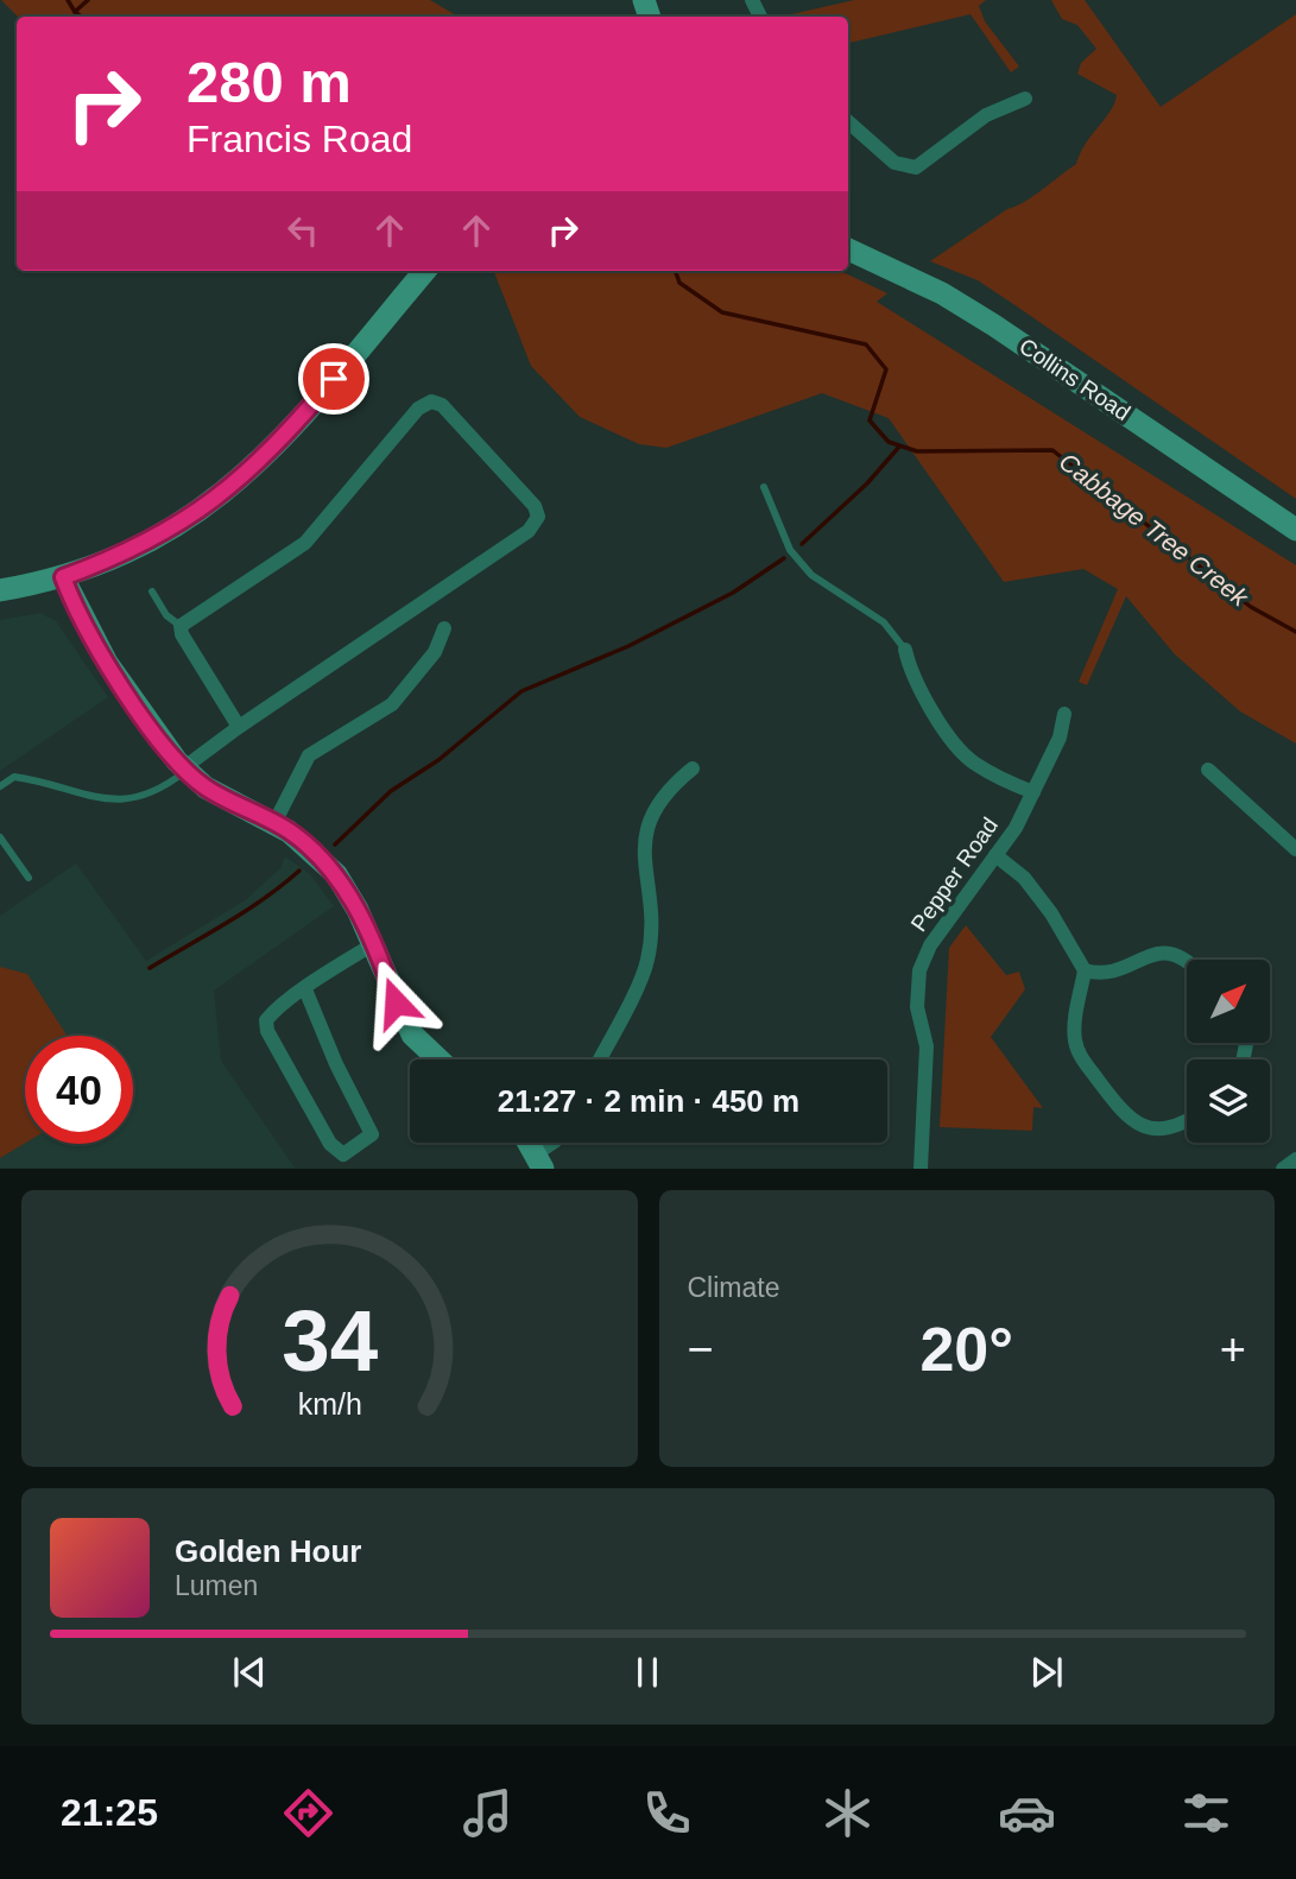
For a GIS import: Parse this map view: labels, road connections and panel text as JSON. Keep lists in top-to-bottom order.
{
  "streets": {
    "street": ["Collins Road", "Pepper Road"]
  },
  "water": ["Cabbage Tree Creek"],
  "north": "top right",
  "page": {
    "turn": ["280 m", "Francis Road"],
    "limit": "40",
    "trip": "21:27 · 2 min · 450 m",
    "tile": "Climate",
    "heat": ["−", "20°", "+"],
    "song": ["Golden Hour", "Lumen"],
    "tabs": "21:25",
    "gauge": ["34", "km/h"]
  }
}
